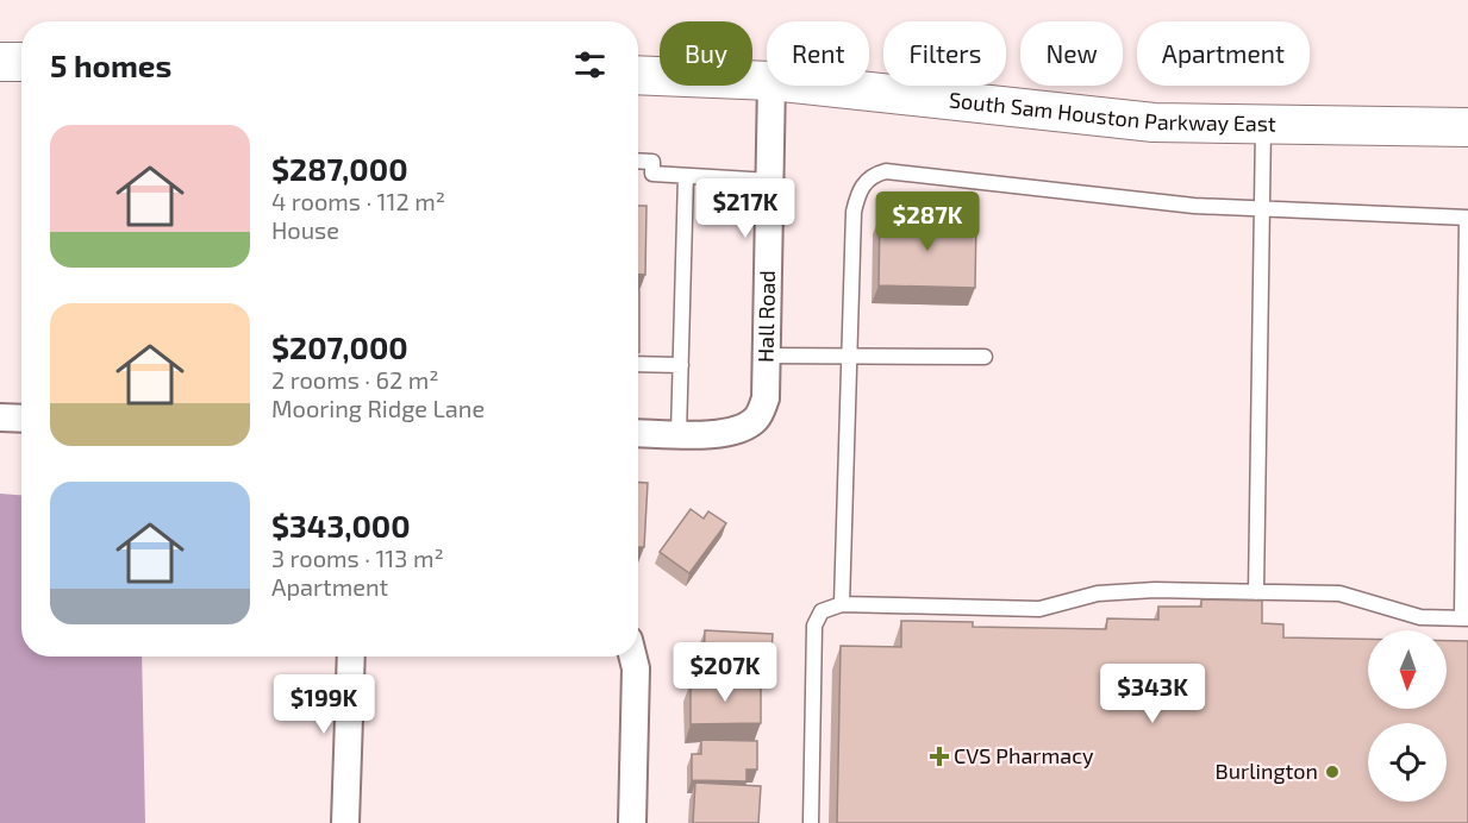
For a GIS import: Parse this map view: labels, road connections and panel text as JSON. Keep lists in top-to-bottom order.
{
  "streets": {
    "main road": ["South Sam Houston Parkway East"],
    "street": ["Hall Road"]
  },
  "places": {
    "health": ["CVS Pharmacy"],
    "other": ["Burlington"]
  },
  "north": "bottom",
  "page": {
    "chip": [
      "Buy",
      "Rent",
      "Filters",
      "New",
      "Apartment"
    ],
    "heading": "5 homes",
    "list": [
      {
        "name": "$287,000",
        "note": "4 rooms · 112 m² · House"
      },
      {
        "name": "$207,000",
        "note": "2 rooms · 62 m² · Mooring Ridge Lane"
      },
      {
        "name": "$343,000",
        "note": "3 rooms · 113 m² · Apartment"
      }
    ],
    "price": [
      "$217K",
      "$287K",
      "$207K",
      "$343K",
      "$199K"
    ]
  }
}
